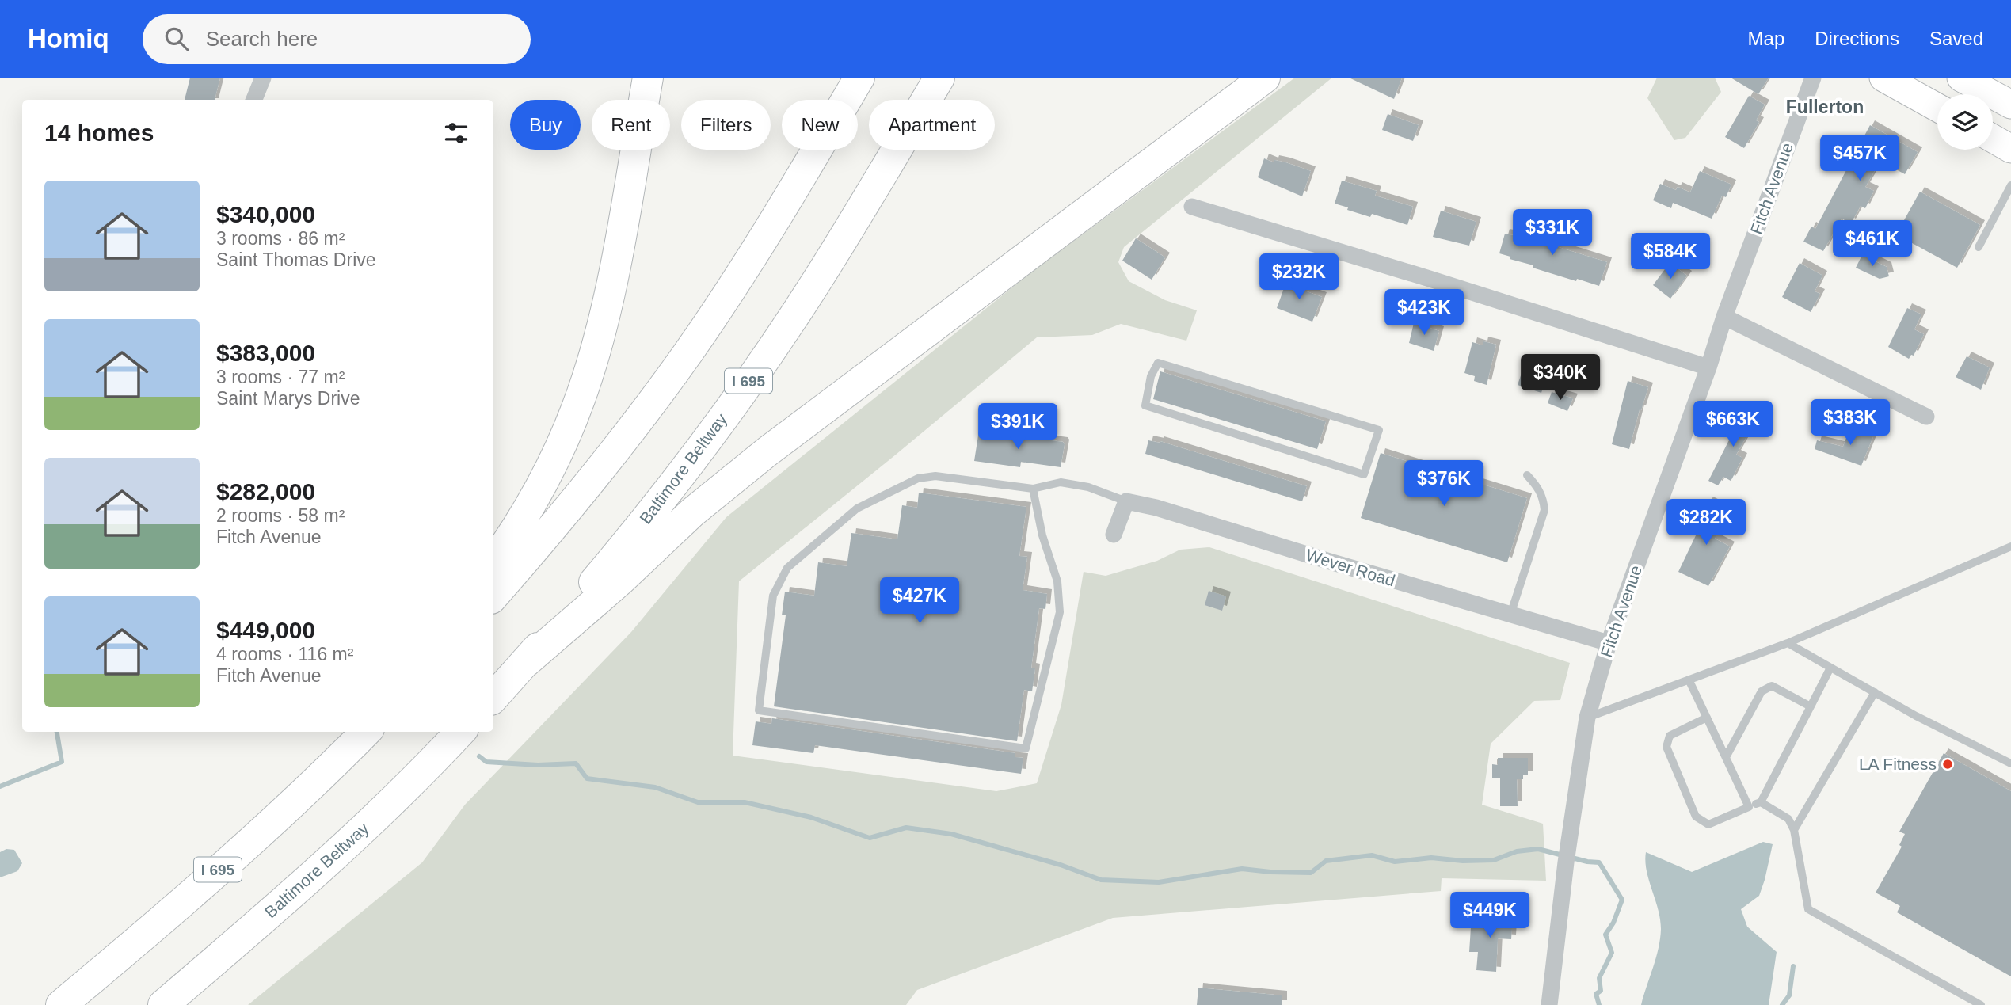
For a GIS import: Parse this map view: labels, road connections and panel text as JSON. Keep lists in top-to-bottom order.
{
  "streets": {
    "highway": ["I 695", "Baltimore Beltway"],
    "street": ["Fitch Avenue", "Wever Road"]
  },
  "crossings": [
    ["Fitch Avenue", "Wever Road"]
  ],
  "districts": ["Fullerton"],
  "places": ["LA Fitness"],
  "page": {
    "header": "Homiq",
    "search": "Search here",
    "nav": ["Map", "Directions", "Saved"],
    "chip": [
      "Buy",
      "Rent",
      "Filters",
      "New",
      "Apartment"
    ],
    "heading": "14 homes",
    "price": [
      "$457K",
      "$331K",
      "$461K",
      "$584K",
      "$232K",
      "$423K",
      "$340K",
      "$383K",
      "$663K",
      "$391K",
      "$376K",
      "$282K",
      "$427K",
      "$449K"
    ],
    "list": [
      {
        "name": "$340,000",
        "note": "3 rooms · 86 m² · Saint Thomas Drive"
      },
      {
        "name": "$383,000",
        "note": "3 rooms · 77 m² · Saint Marys Drive"
      },
      {
        "name": "$282,000",
        "note": "2 rooms · 58 m² · Fitch Avenue"
      },
      {
        "name": "$449,000",
        "note": "4 rooms · 116 m² · Fitch Avenue"
      }
    ]
  }
}
